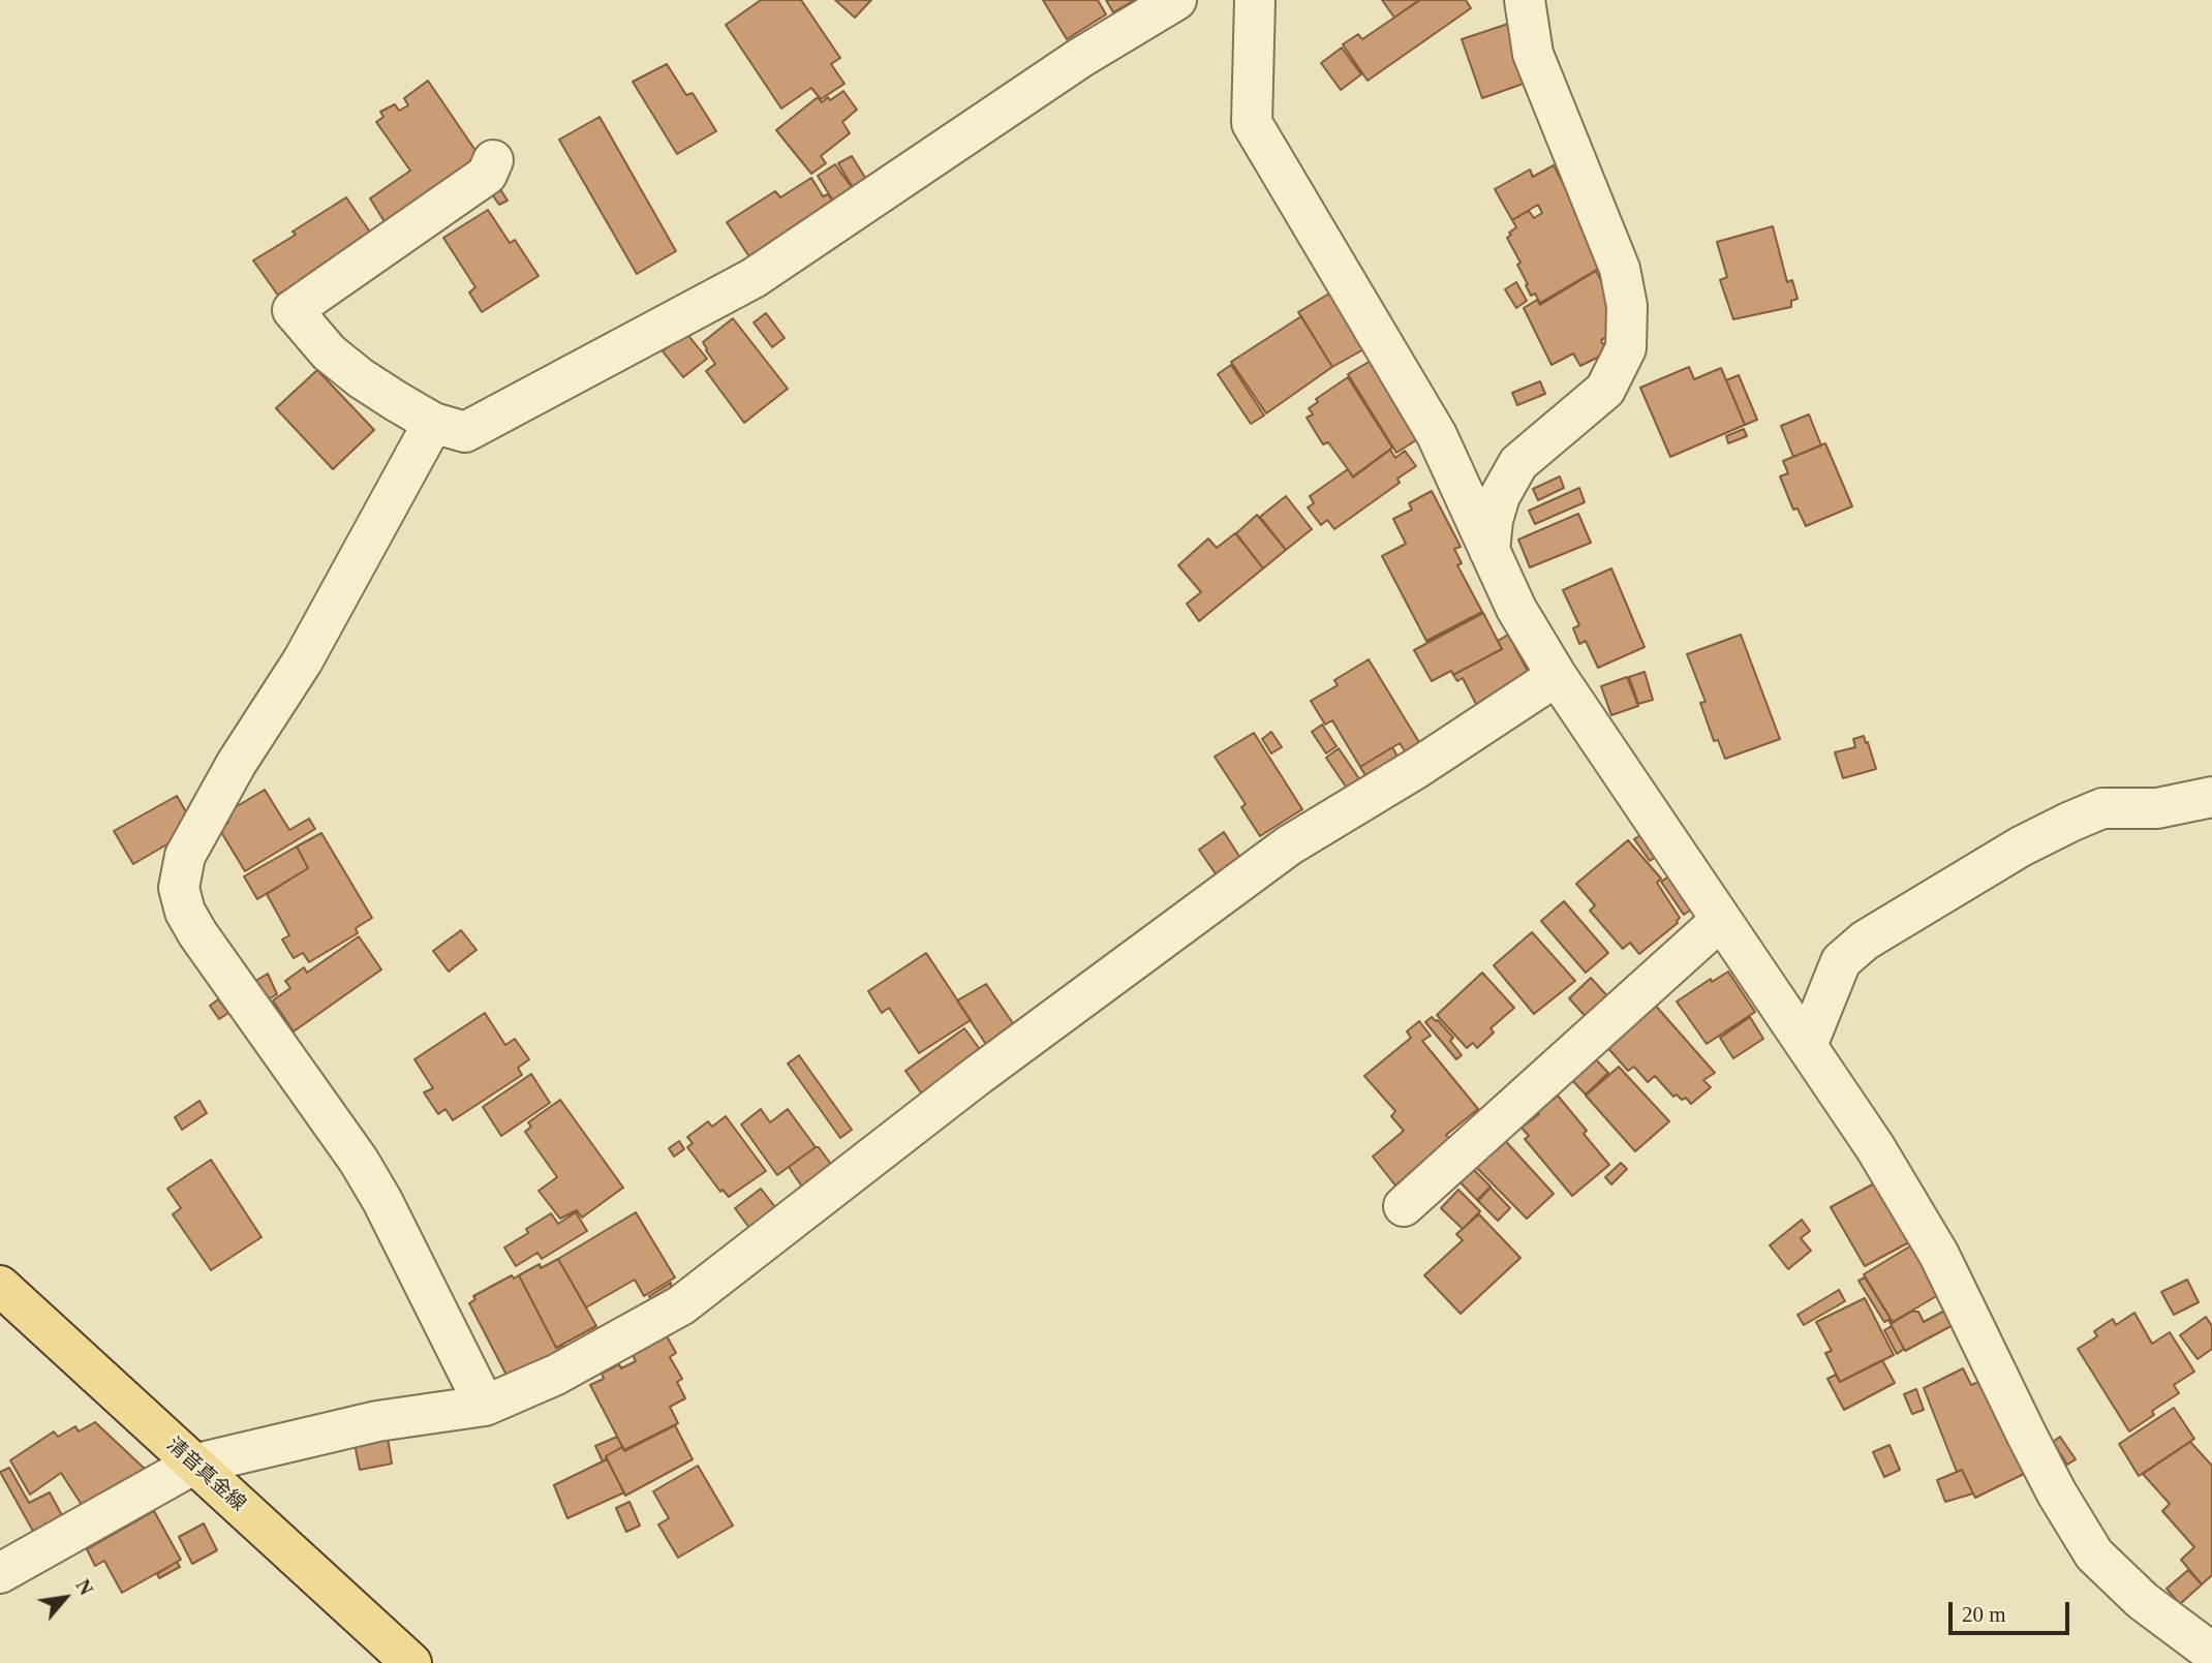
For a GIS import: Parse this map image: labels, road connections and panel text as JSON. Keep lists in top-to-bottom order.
{
  "streets": {
    "main road": ["清音真金線"]
  },
  "scale_bar": "20 m",
  "north": "top right"
}
